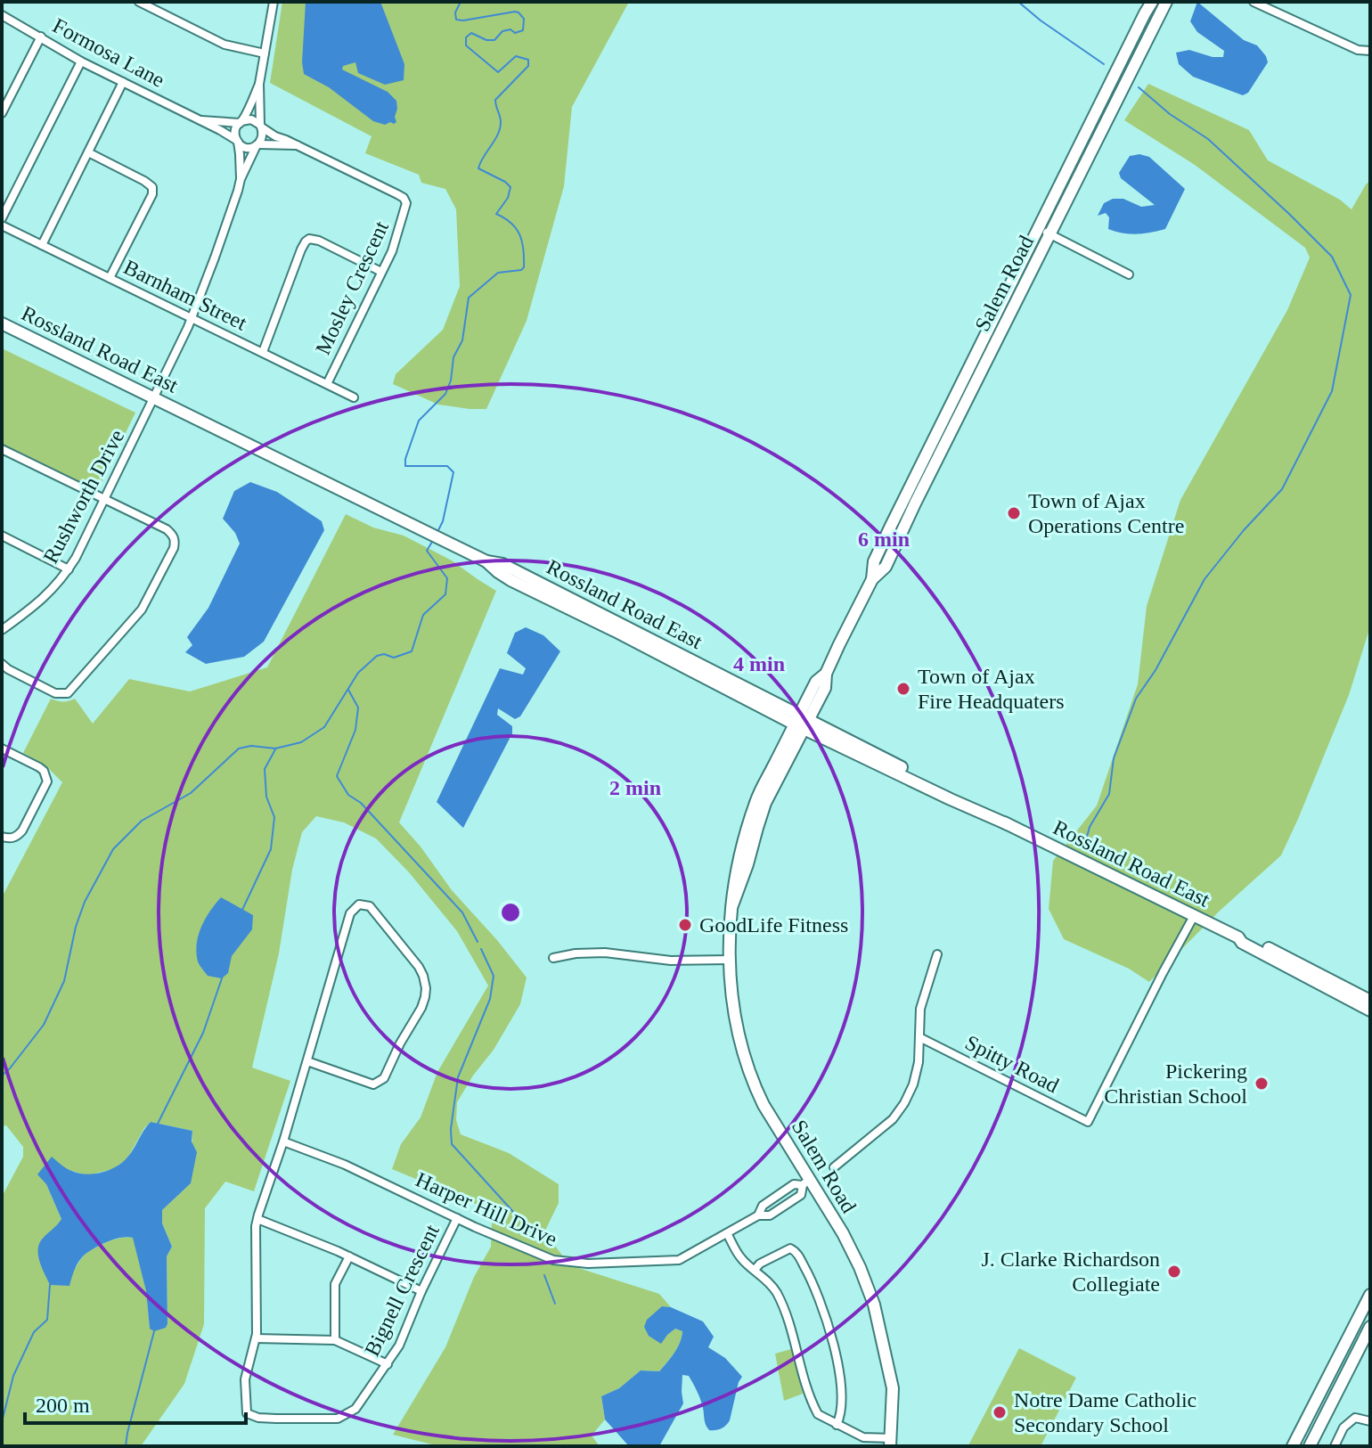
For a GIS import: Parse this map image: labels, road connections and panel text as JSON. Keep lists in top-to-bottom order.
{
  "streets": {
    "main road": ["Salem Road", "Rossland Road East"],
    "street": [
      "Formosa Lane",
      "Mosley Crescent",
      "Barnham Street",
      "Rushworth Drive",
      "Spitty Road",
      "Harper Hill Drive",
      "Bignell Crescent"
    ]
  },
  "crossings": [
    ["Formosa Lane", "Mosley Crescent"],
    ["Salem Road", "Rossland Road East"],
    ["Salem Road", "Harper Hill Drive"],
    ["Mosley Crescent", "Barnham Street"],
    ["Barnham Street", "Rushworth Drive"],
    ["Rossland Road East", "Rushworth Drive"],
    ["Rossland Road East", "Spitty Road"],
    ["Harper Hill Drive", "Bignell Crescent"]
  ],
  "places": [
    "Town of Ajax Operations Centre",
    "Town of Ajax Fire Headquaters",
    "GoodLife Fitness",
    "Pickering Christian School",
    "J. Clarke Richardson Collegiate",
    "Notre Dame Catholic Secondary School"
  ],
  "scale_bar": "200 m",
  "rings": ["6 min", "4 min", "2 min"]
}
